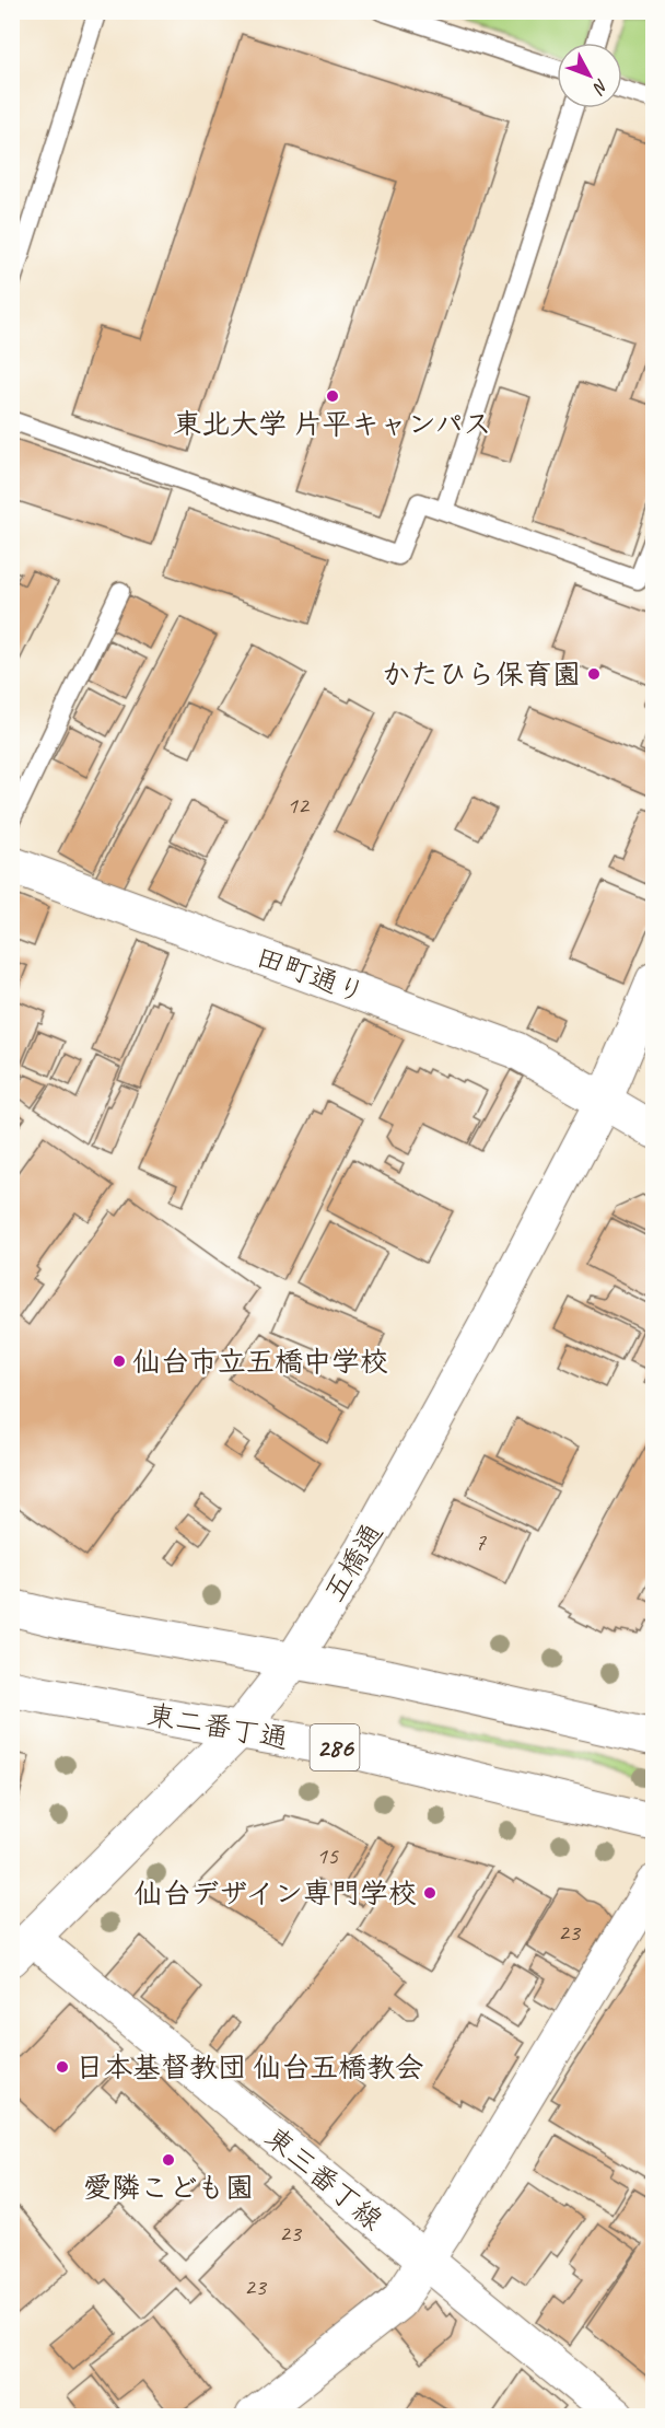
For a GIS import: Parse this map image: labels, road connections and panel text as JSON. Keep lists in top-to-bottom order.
{
  "streets": {
    "main road": [
      "田町通り",
      "五橋通",
      "東二番丁通",
      "286",
      "東三番丁線"
    ]
  },
  "crossings": [
    ["田町通り", "五橋通"],
    ["五橋通", "東二番丁通"],
    ["五橋通", "東三番丁線"]
  ],
  "places": [
    "東北大学 片平キャンパス",
    "かたひら保育園",
    "仙台市立五橋中学校",
    "仙台デザイン専門学校",
    "日本基督教団 仙台五橋教会",
    "愛隣こども園"
  ],
  "house_numbers": [
    "12",
    "7",
    "15",
    "23",
    "23",
    "23"
  ],
  "north": "bottom right"
}
